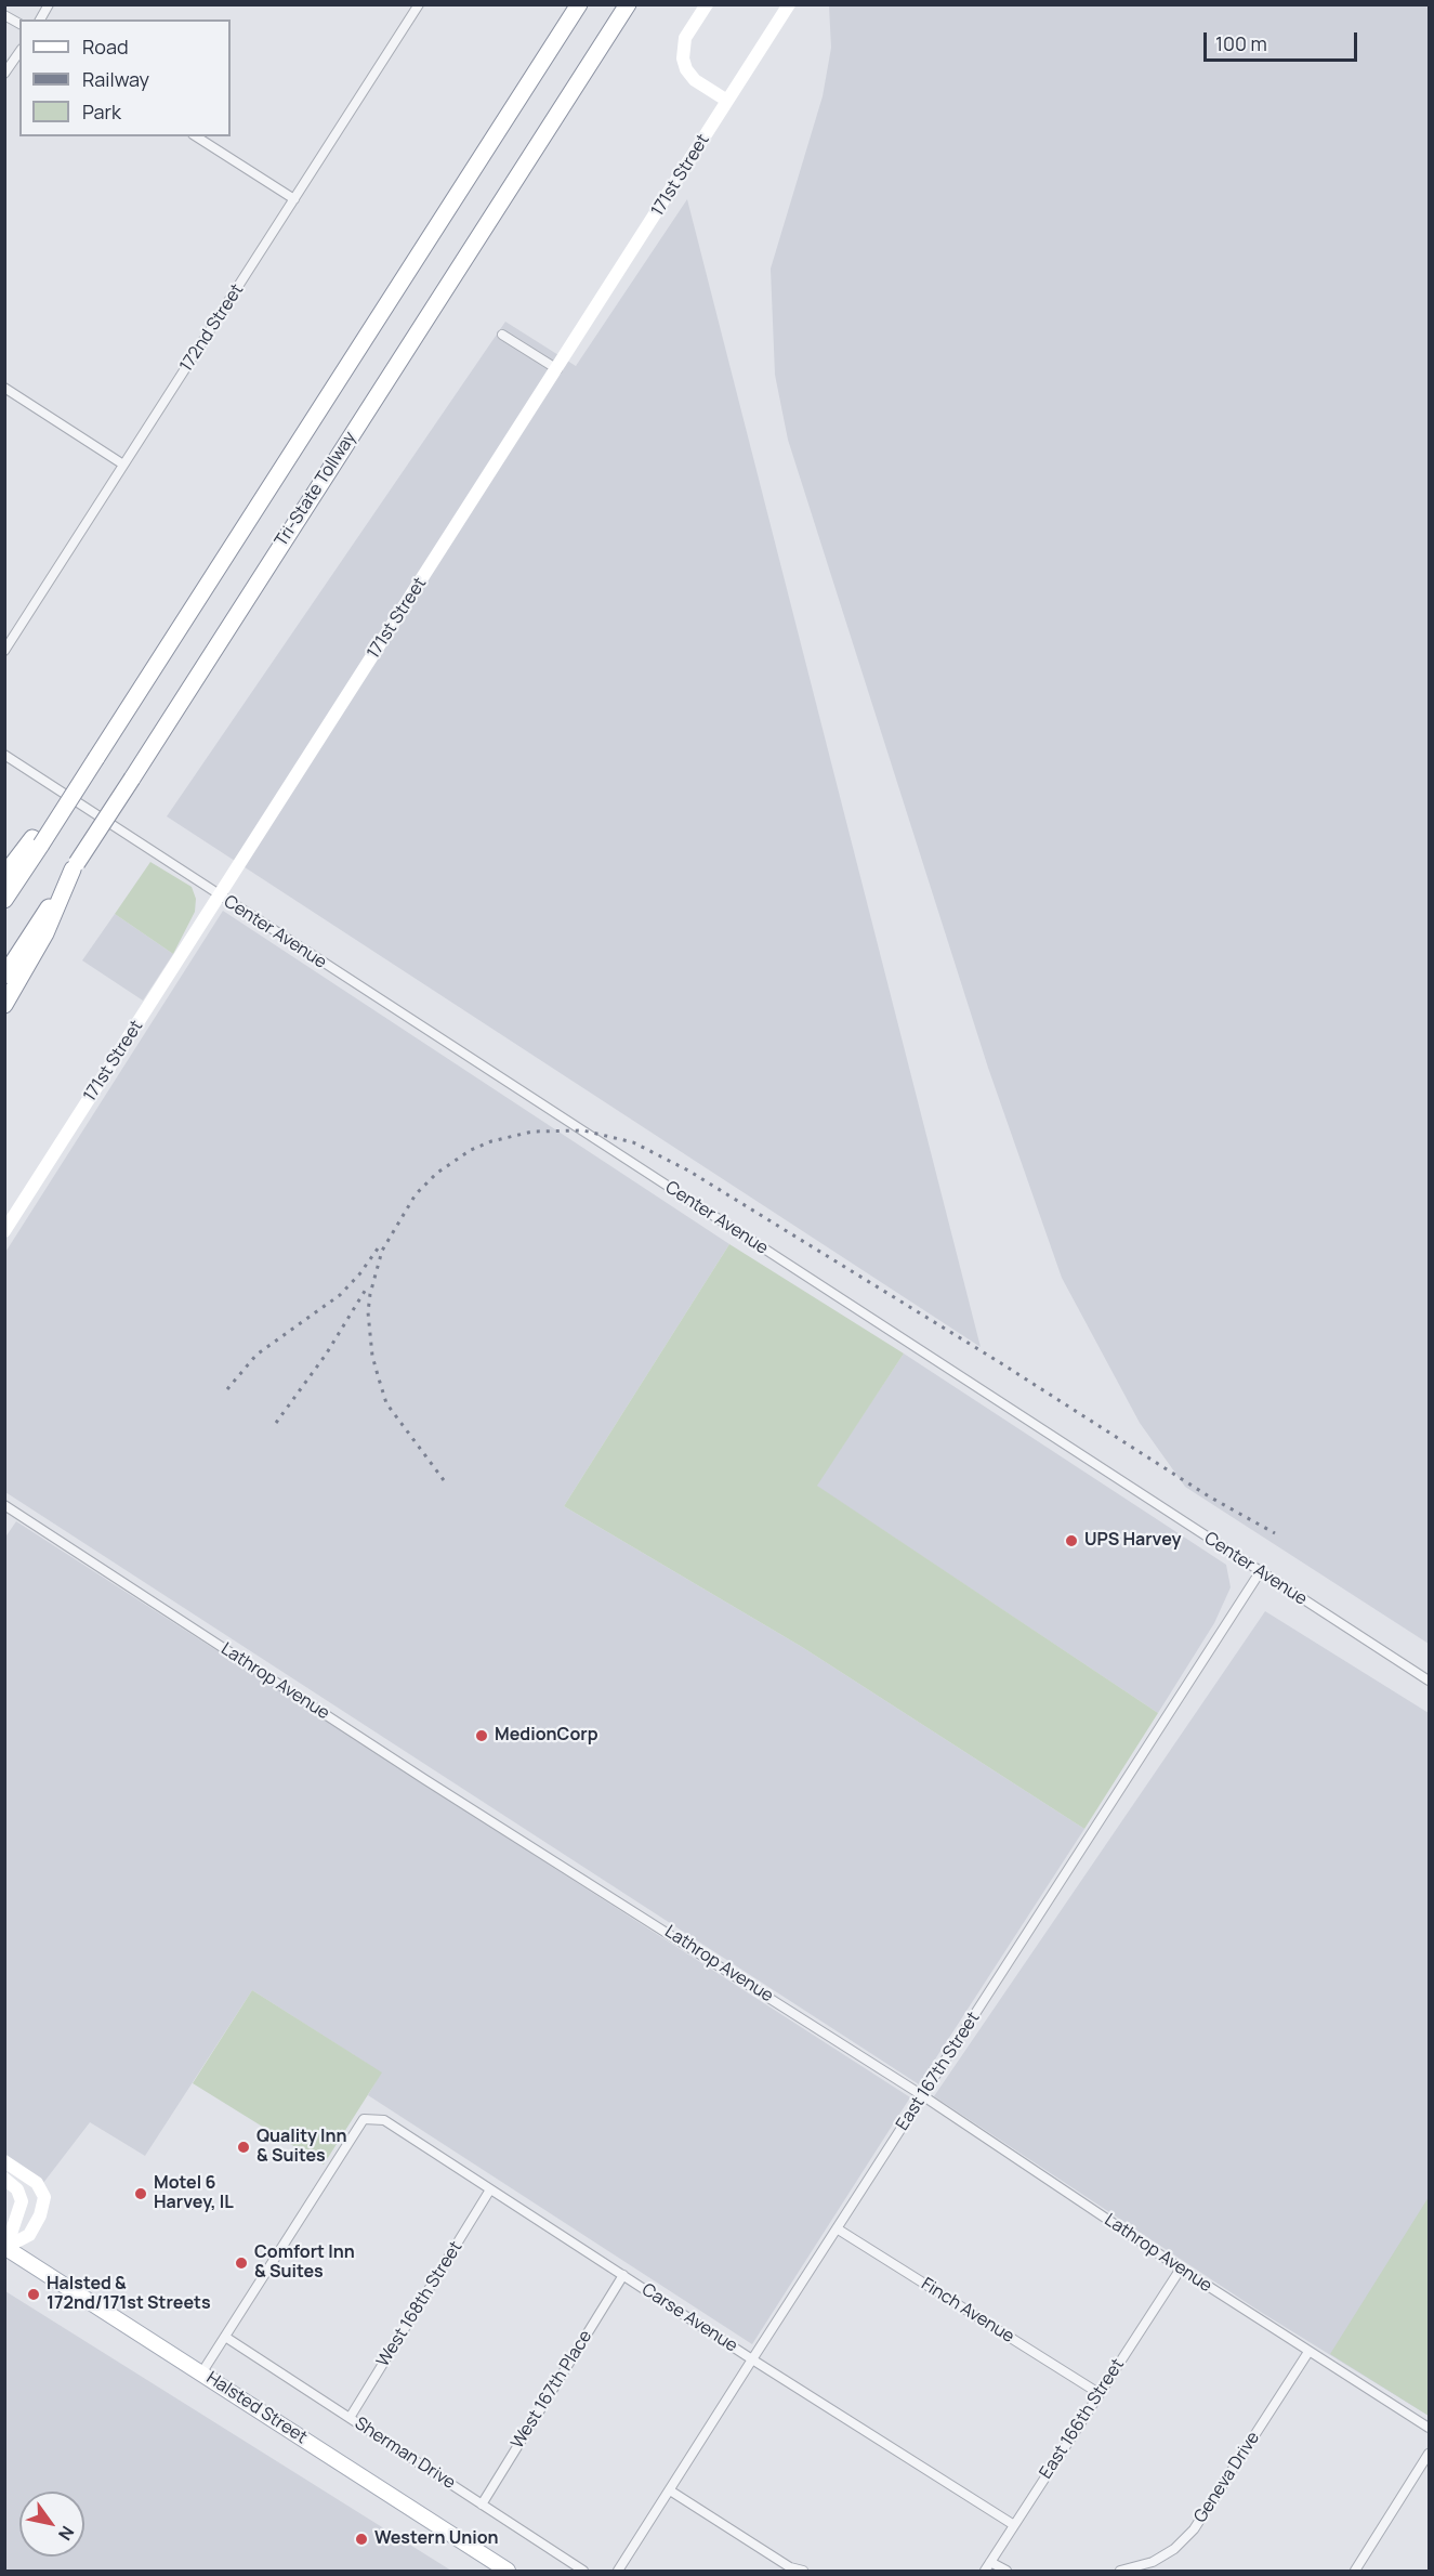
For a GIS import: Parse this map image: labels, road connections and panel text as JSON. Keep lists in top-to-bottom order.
{
  "streets": {
    "highway": ["Tri-State Tollway"],
    "main road": ["Halsted Street"],
    "street": [
      "171st Street",
      "172nd Street",
      "Center Avenue",
      "Lathrop Avenue",
      "East 167th Street",
      "West 168th Street",
      "Finch Avenue",
      "Carse Avenue",
      "West 167th Place",
      "East 166th Street",
      "Sherman Drive",
      "Geneva Drive"
    ]
  },
  "crossings": [
    ["171st Street", "Center Avenue"],
    ["Center Avenue", "East 167th Street"],
    ["Lathrop Avenue", "East 167th Street"],
    ["Lathrop Avenue", "East 166th Street"],
    ["Lathrop Avenue", "Geneva Drive"],
    ["East 167th Street", "Finch Avenue"],
    ["East 167th Street", "Carse Avenue"],
    ["West 168th Street", "Carse Avenue"],
    ["West 168th Street", "Sherman Drive"],
    ["Finch Avenue", "East 166th Street"],
    ["Carse Avenue", "West 167th Place"],
    ["Carse Avenue", "East 166th Street"],
    ["Carse Avenue", "Sherman Drive"],
    ["West 167th Place", "Sherman Drive"]
  ],
  "places": [
    "UPS Harvey",
    "MedionCorp",
    "Quality Inn & Suites",
    "Motel 6 Harvey, IL",
    "Comfort Inn & Suites",
    "Halsted & 172nd/171st Streets",
    "Western Union"
  ],
  "legend": ["Road", "Railway", "Park"],
  "scale_bar": "100 m",
  "north": "bottom right"
}
